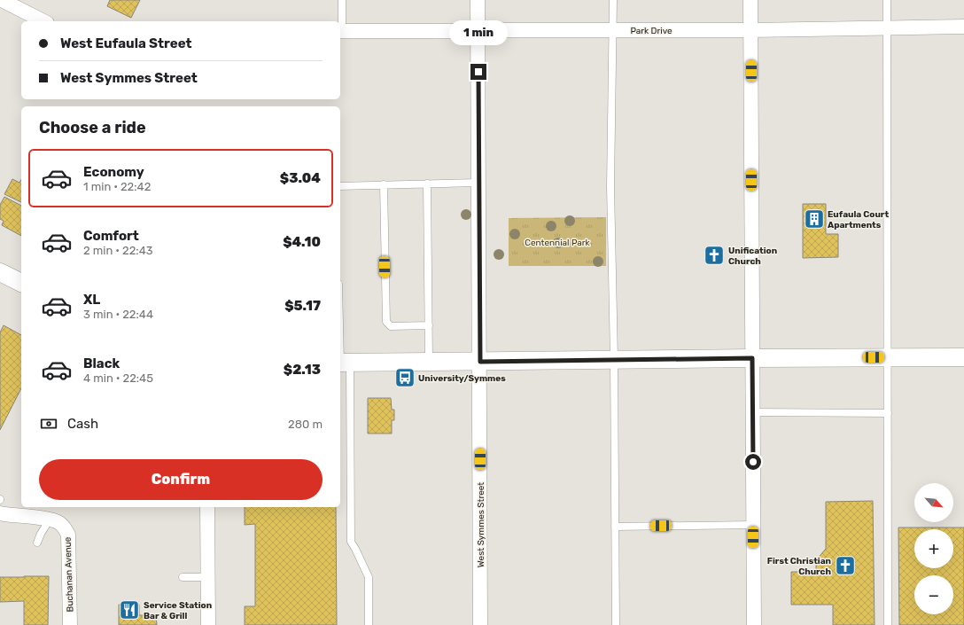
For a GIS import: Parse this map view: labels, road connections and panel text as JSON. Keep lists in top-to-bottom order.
{
  "streets": {
    "street": ["Park Drive", "West Symmes Street", "Buchanan Avenue"]
  },
  "crossings": [
    ["Park Drive", "West Symmes Street"]
  ],
  "parks": ["Centennial Park"],
  "places": {
    "building": ["Eufaula Court Apartments"],
    "church": ["Unification Church", "First Christian Church"],
    "bus stop": ["University/Symmes"],
    "restaurant": ["Service Station Bar & Grill"]
  },
  "north": "bottom right",
  "page": {
    "bubble": "1 min",
    "banner": ["West Eufaula Street", "West Symmes Street"],
    "heading": "Choose a ride",
    "list": [
      {
        "name": "Economy",
        "note": "1 min · 22:42",
        "value": "$3.04"
      },
      {
        "name": "Comfort",
        "note": "2 min · 22:43",
        "value": "$4.10"
      },
      {
        "name": "XL",
        "note": "3 min · 22:44",
        "value": "$5.17"
      },
      {
        "name": "Black",
        "note": "4 min · 22:45",
        "value": "$2.13"
      }
    ],
    "pay": ["Cash", "280 m"],
    "buttons": "Confirm",
    "map_buttons": ["+", "−"]
  }
}
